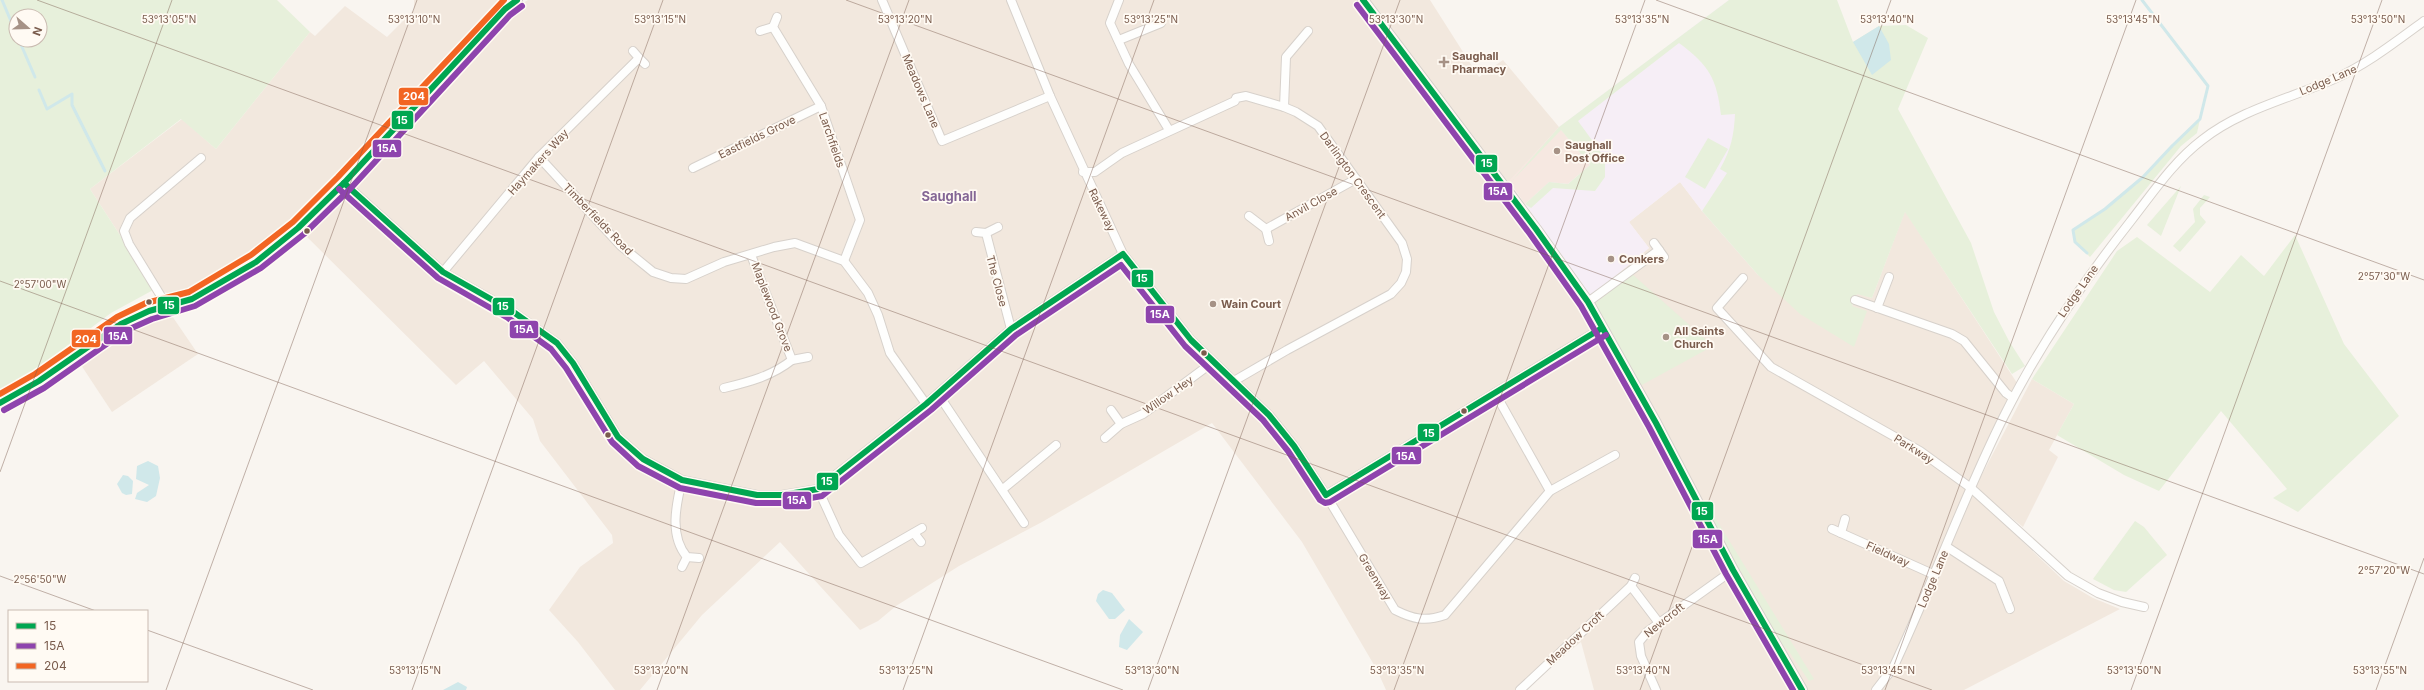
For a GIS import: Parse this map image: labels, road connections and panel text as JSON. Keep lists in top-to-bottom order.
{
  "streets": {
    "street": [
      "Lodge Lane",
      "Meadows Lane",
      "Eastfields Grove",
      "Larchfields",
      "Haymakers Way",
      "Darlington Crescent",
      "Anvil Close",
      "Rakeway",
      "Timberfields Road",
      "The Close",
      "Maplewood Grove",
      "Willow Hey",
      "Parkway",
      "Fieldway",
      "Greenway",
      "Newcroft",
      "Meadow Croft"
    ]
  },
  "crossings": [
    ["Lodge Lane", "Parkway"],
    ["Lodge Lane", "Fieldway"],
    ["Meadows Lane", "Rakeway"],
    ["Eastfields Grove", "Larchfields"],
    ["Larchfields", "Timberfields Road"],
    ["Haymakers Way", "Timberfields Road"],
    ["Darlington Crescent", "Anvil Close"],
    ["Darlington Crescent", "Rakeway"],
    ["Rakeway", "Willow Hey"],
    ["Rakeway", "Greenway"],
    ["Timberfields Road", "Maplewood Grove"]
  ],
  "districts": ["Saughall"],
  "places": {
    "health": ["Saughall Pharmacy"],
    "other": [
      "Saughall Post Office",
      "Conkers",
      "Wain Court",
      "All Saints Church"
    ]
  },
  "lines": ["transit line 15", "transit line 204", "transit line 15A"],
  "legend": ["15", "15A", "204"],
  "north": "right",
  "coordinates": [
    "53°13'05\"N",
    "53°13'10\"N",
    "53°13'15\"N",
    "53°13'20\"N",
    "53°13'25\"N",
    "53°13'30\"N",
    "53°13'35\"N",
    "53°13'40\"N",
    "53°13'45\"N",
    "53°13'50\"N",
    "2°57'30\"W",
    "2°57'00\"W",
    "2°57'20\"W",
    "2°56'50\"W",
    "53°13'55\"N"
  ]
}
